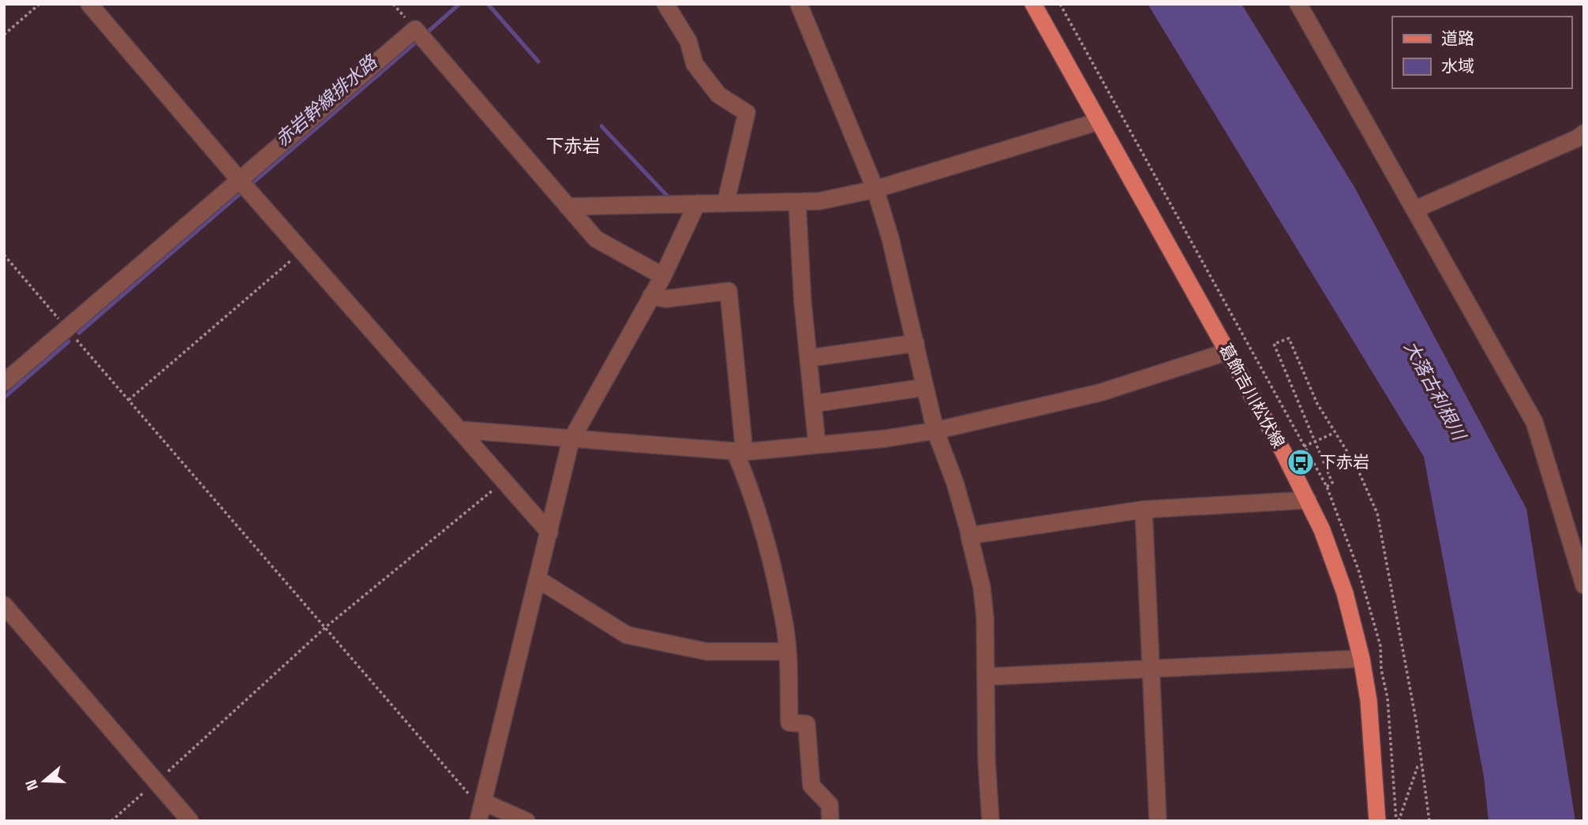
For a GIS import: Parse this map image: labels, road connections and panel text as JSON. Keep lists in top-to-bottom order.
{
  "streets": {
    "main road": ["葛飾吉川松伏線"]
  },
  "districts": ["下赤岩"],
  "water": ["赤岩幹線排水路", "大落古利根川"],
  "places": {
    "bus stop": ["下赤岩"]
  },
  "legend": ["道路", "水域"],
  "north": "left"
}
